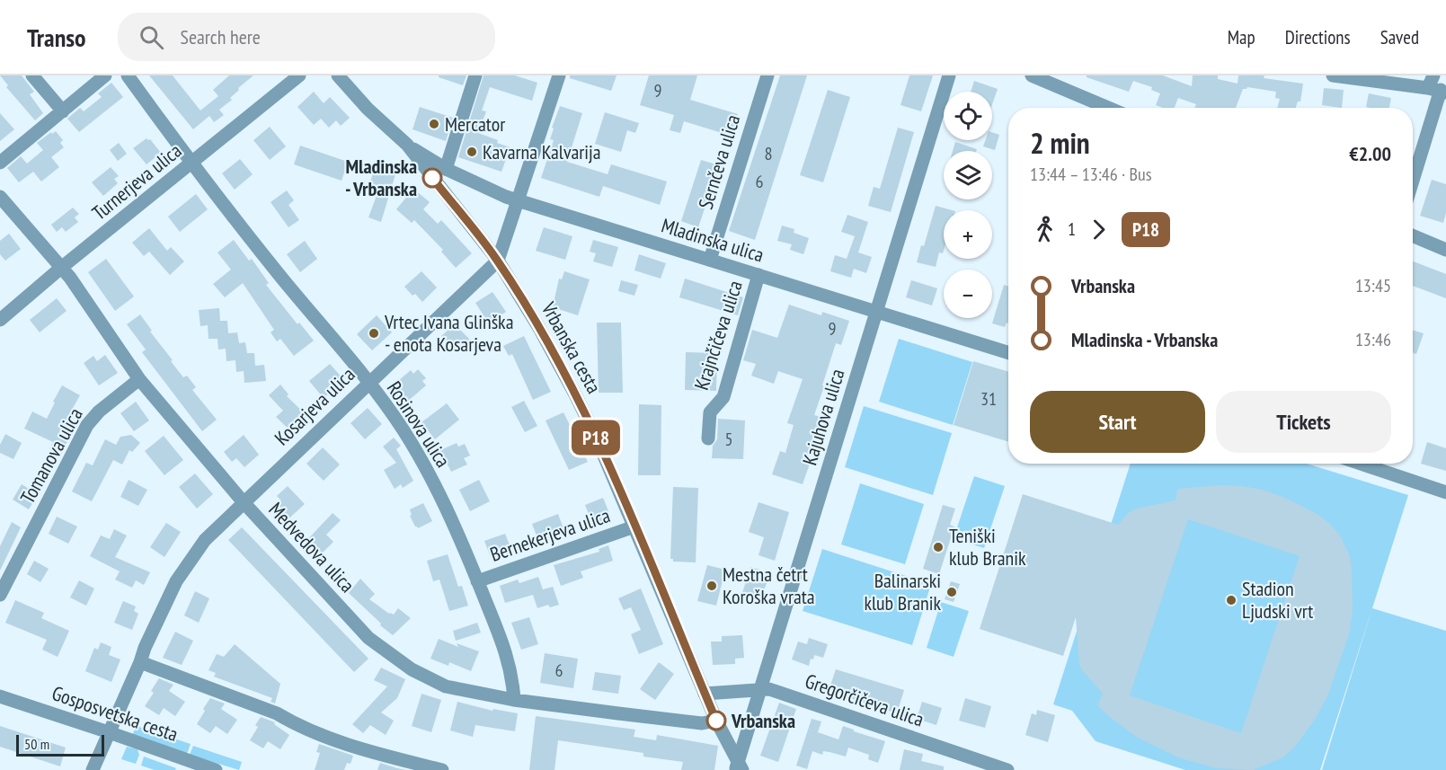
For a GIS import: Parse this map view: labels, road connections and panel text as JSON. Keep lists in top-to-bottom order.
{
  "streets": {
    "street": [
      "Sernčeva ulica",
      "Turnerjeva ulica",
      "Mladinska ulica",
      "Krajnčičeva ulica",
      "Vrbanska cesta",
      "Kosarjeva ulica",
      "Kajuhova ulica",
      "Rosinova ulica",
      "Tomanova ulica",
      "Bernekerjeva ulica",
      "Medvedova ulica",
      "Gregorčičeva ulica",
      "Gosposvetska cesta"
    ]
  },
  "crossings": [
    ["Sernčeva ulica", "Mladinska ulica"],
    ["Turnerjeva ulica", "Rosinova ulica"],
    ["Turnerjeva ulica", "Medvedova ulica"],
    ["Mladinska ulica", "Krajnčičeva ulica"],
    ["Mladinska ulica", "Vrbanska cesta"],
    ["Mladinska ulica", "Kosarjeva ulica"],
    ["Mladinska ulica", "Kajuhova ulica"],
    ["Vrbanska cesta", "Kosarjeva ulica"],
    ["Vrbanska cesta", "Kajuhova ulica"],
    ["Vrbanska cesta", "Bernekerjeva ulica"],
    ["Vrbanska cesta", "Medvedova ulica"],
    ["Vrbanska cesta", "Gregorčičeva ulica"],
    ["Kosarjeva ulica", "Rosinova ulica"],
    ["Kosarjeva ulica", "Medvedova ulica"],
    ["Kosarjeva ulica", "Gosposvetska cesta"],
    ["Kajuhova ulica", "Gregorčičeva ulica"],
    ["Rosinova ulica", "Bernekerjeva ulica"],
    ["Rosinova ulica", "Medvedova ulica"],
    ["Tomanova ulica", "Medvedova ulica"]
  ],
  "places": [
    "Mercator",
    "Kavarna Kalvarija",
    "Mladinska - Vrbanska",
    "Vrtec Ivana Glinška - enota Kosarjeva",
    "Teniški klub Branik",
    "Mestna četrt Koroška vrata",
    "Balinarski klub Branik",
    "Stadion Ljudski vrt",
    "Vrbanska"
  ],
  "lines": ["bus line P18"],
  "house_numbers": [
    "9",
    "8",
    "6",
    "9",
    "31",
    "5",
    "6"
  ],
  "scale_bar": "50 m",
  "page": {
    "header": "Transo",
    "search": "Search here",
    "nav": ["Map", "Directions", "Saved"],
    "on_map": "P18",
    "map_buttons": ["+", "−"],
    "heading": ["2 min", "13:44 – 13:46 · Bus", "€2.00"],
    "legs": ["1", "P18"],
    "list": [
      {
        "name": "Vrbanska",
        "value": "13:45"
      },
      {
        "name": "Mladinska - Vrbanska",
        "value": "13:46"
      }
    ],
    "buttons": ["Start", "Tickets"],
    "scale": "50 m"
  }
}
